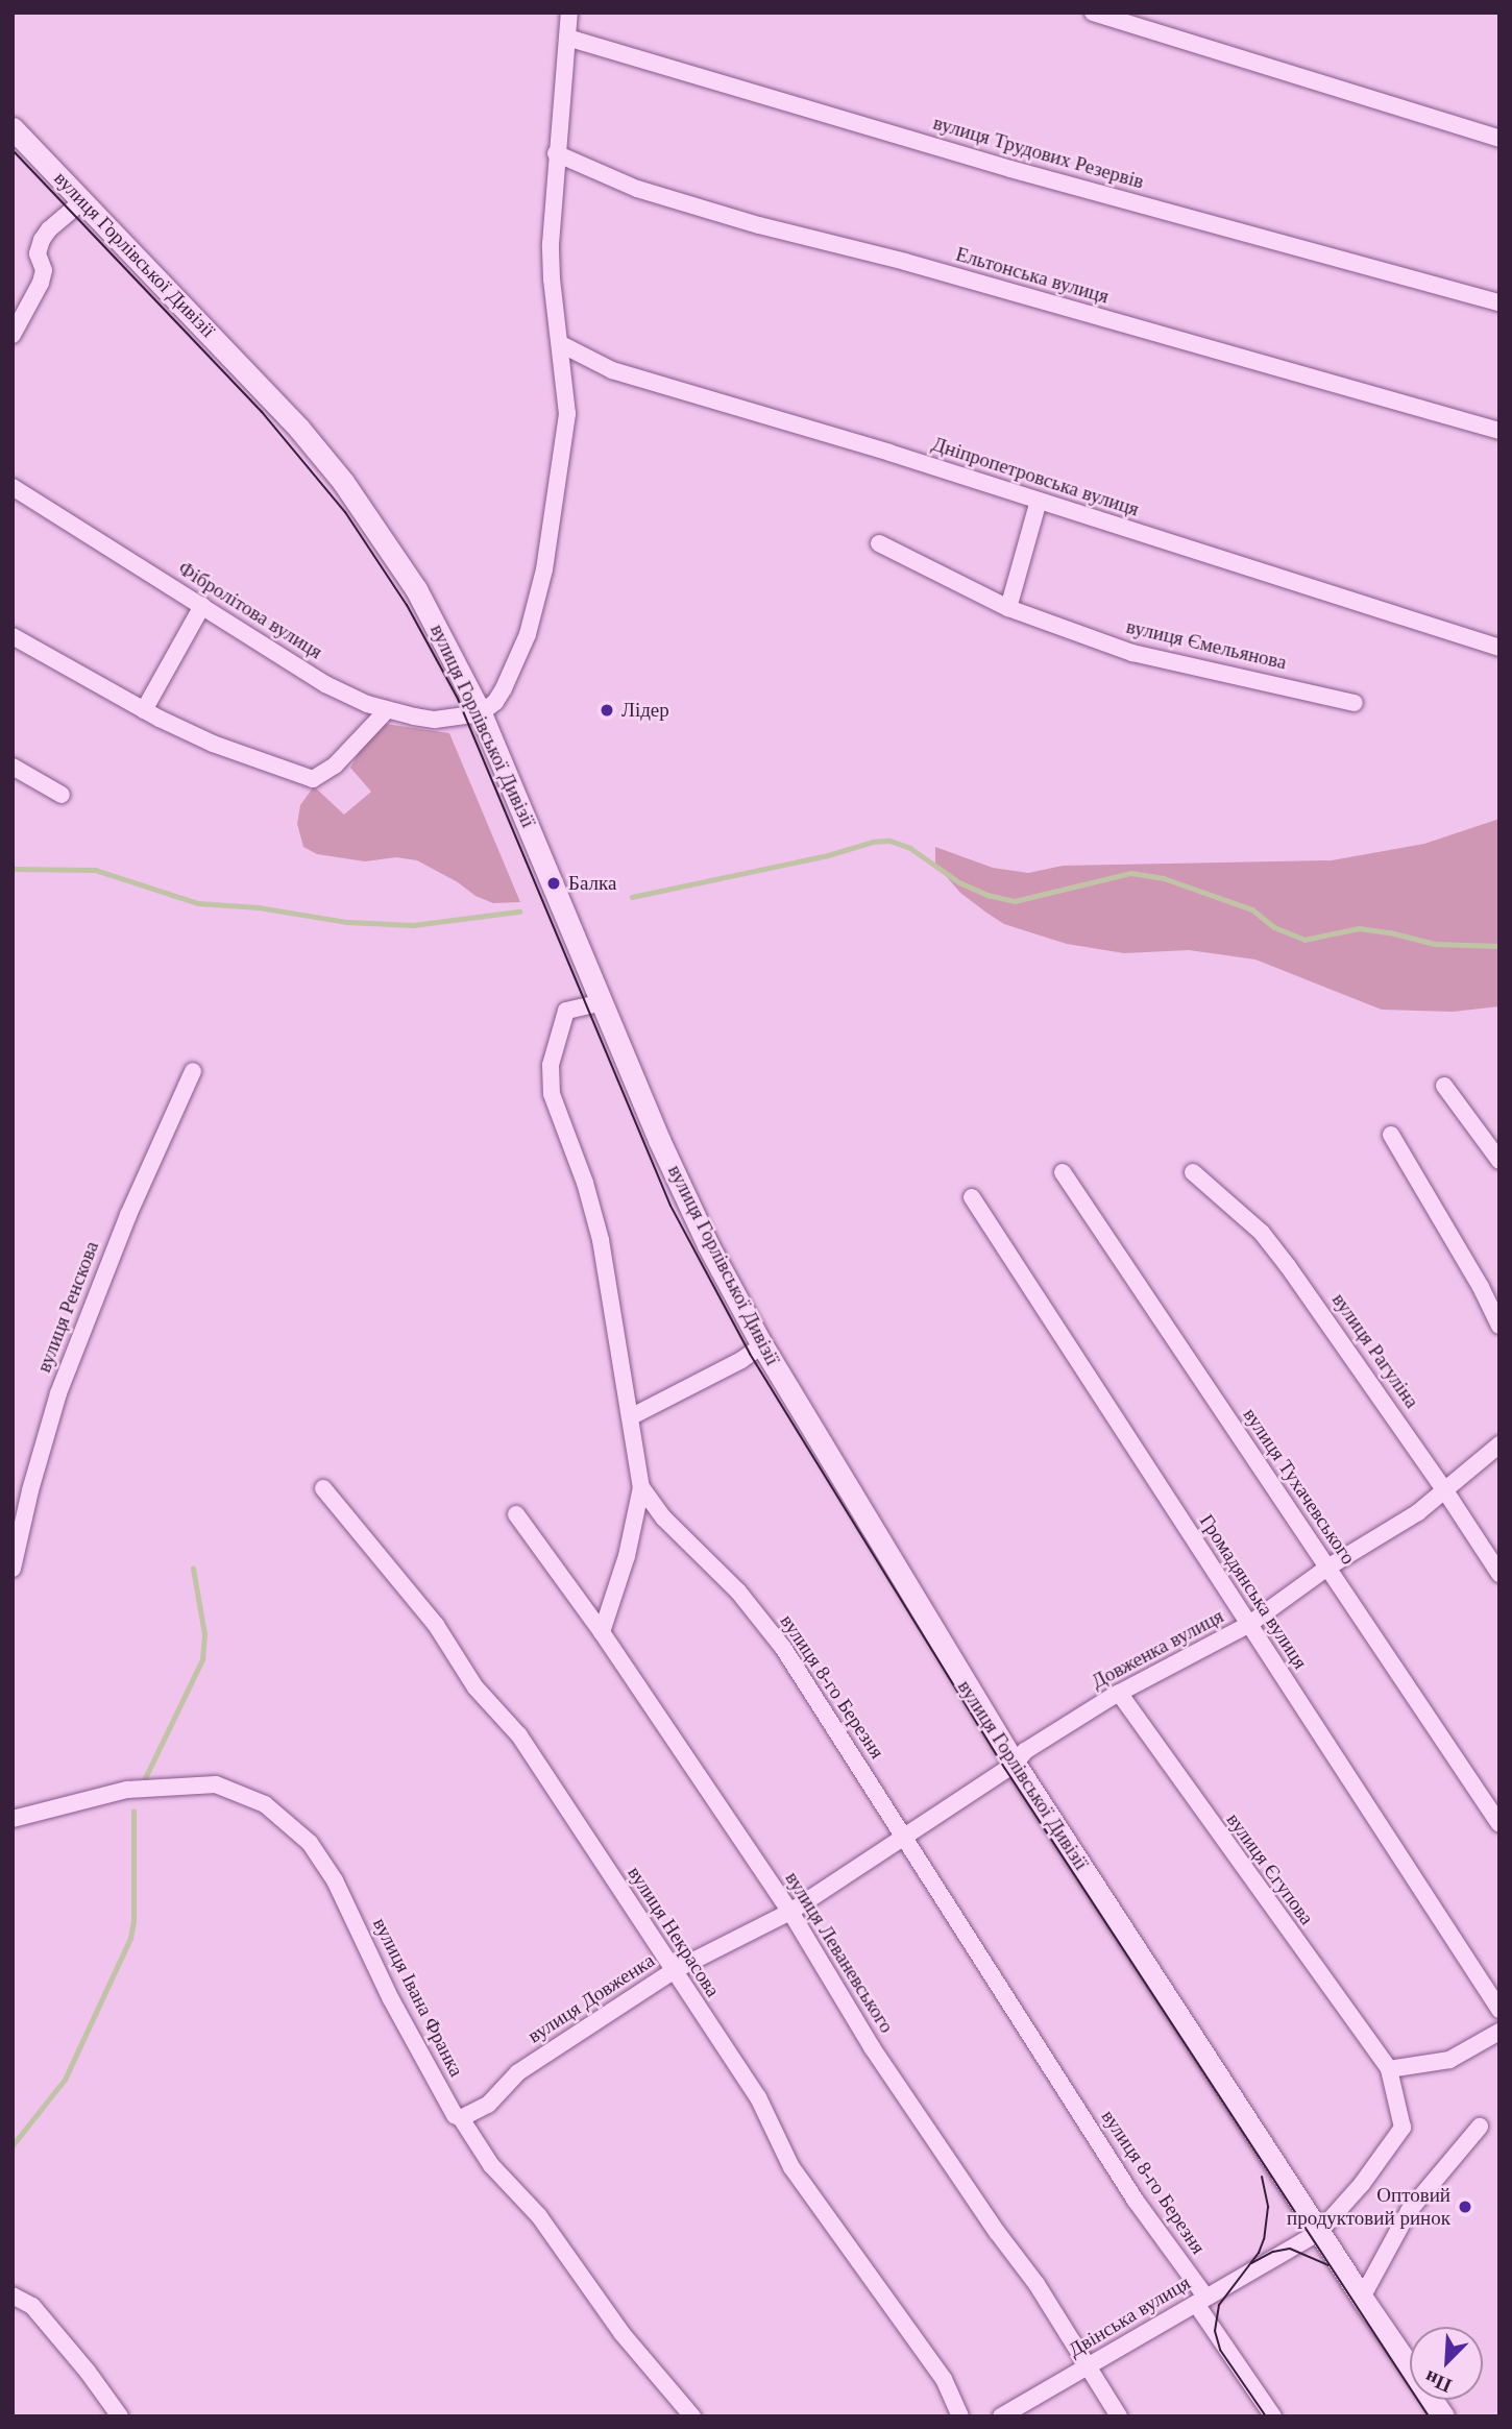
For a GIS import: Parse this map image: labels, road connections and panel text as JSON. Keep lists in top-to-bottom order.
{
  "streets": {
    "main road": ["вулиця Горлівської Дивізії"],
    "street": [
      "вулиця Трудових Резервів",
      "Ельтонська вулиця",
      "Дніпропетровська вулиця",
      "Фібролітова вулиця",
      "вулиця Ємельянова",
      "вулиця Ренскова",
      "вулиця Рагуліна",
      "вулиця Тухачевського",
      "Громадянська вулиця",
      "Довженка вулиця",
      "вулиця 8-го Березня",
      "вулиця Єгупова",
      "вулиця Некрасова",
      "вулиця Леваневського",
      "вулиця Івана Франка",
      "вулиця Довженка",
      "Двінська вулиця"
    ]
  },
  "crossings": [
    ["вулиця Горлівської Дивізії", "Фібролітова вулиця"],
    ["вулиця Горлівської Дивізії", "Довженка вулиця"],
    ["вулиця Горлівської Дивізії", "вулиця 8-го Березня"],
    ["вулиця Горлівської Дивізії", "вулиця Довженка"],
    ["вулиця Горлівської Дивізії", "Двінська вулиця"],
    ["вулиця Рагуліна", "Довженка вулиця"],
    ["вулиця Тухачевського", "Довженка вулиця"],
    ["Громадянська вулиця", "Довженка вулиця"],
    ["Довженка вулиця", "вулиця Єгупова"],
    ["Довженка вулиця", "вулиця Довженка"],
    ["вулиця 8-го Березня", "вулиця Довженка"],
    ["вулиця 8-го Березня", "Двінська вулиця"],
    ["вулиця Єгупова", "Двінська вулиця"],
    ["вулиця Некрасова", "вулиця Довженка"],
    ["вулиця Леваневського", "вулиця Довженка"],
    ["вулиця Леваневського", "Двінська вулиця"],
    ["вулиця Івана Франка", "вулиця Довженка"]
  ],
  "places": ["Лідер", "Балка", "Оптовий продуктовий ринок"],
  "north": "bottom left"
}
